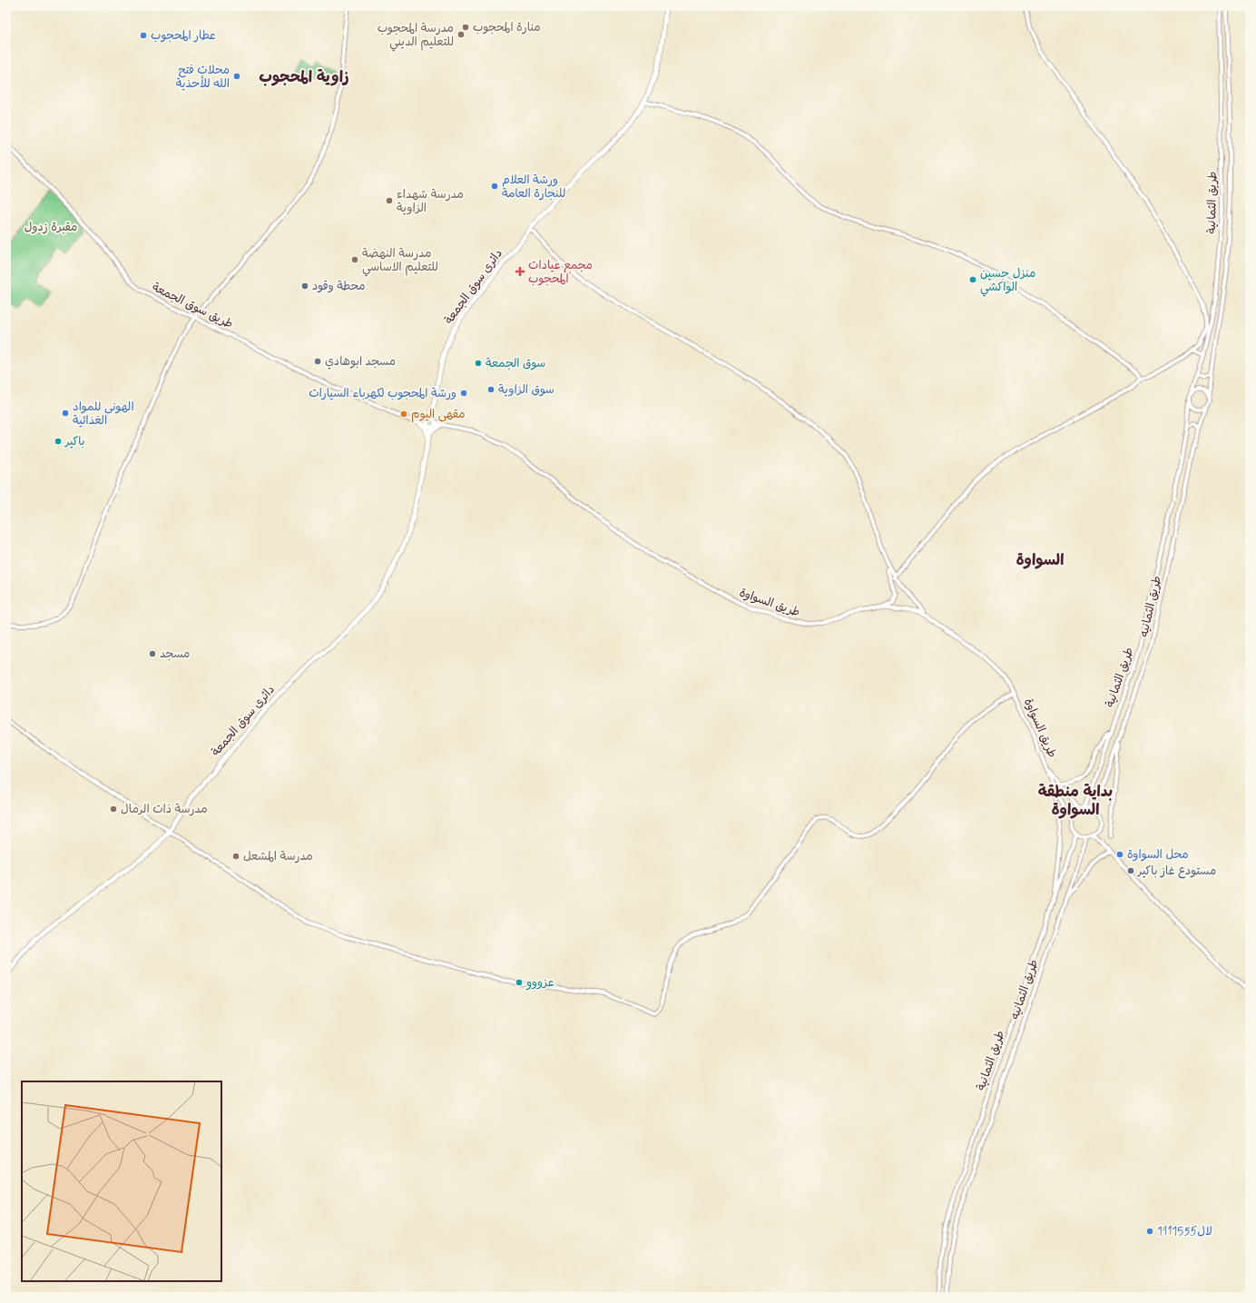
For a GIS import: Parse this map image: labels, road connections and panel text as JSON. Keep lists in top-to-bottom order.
{
  "streets": {
    "main road": ["دائرى سوق الجمعة"],
    "street": [
      "طريق الثمانية",
      "طريق سوق الجمعة",
      "طريق السواوة",
      "طريق الثمانيه"
    ]
  },
  "crossings": [
    ["طريق الثمانية", "طريق السواوة"],
    ["طريق الثمانية", "طريق الثمانيه"],
    ["دائرى سوق الجمعة", "طريق السواوة"],
    ["طريق سوق الجمعة", "طريق السواوة"],
    ["طريق السواوة", "طريق الثمانيه"]
  ],
  "districts": ["زاوية المحجوب", "السواوة", "بداية منطقة السواوة"],
  "parks": ["مقبرة زدول"],
  "places": {
    "other": [
      "منارة المحجوب",
      "مدرسة المحجوب للتعليم الديني",
      "عطار المحجوب",
      "محلات فتح الله للأحذية",
      "ورشة العلام للنجارة العامة",
      "مدرسة شهداء الزاوية",
      "مدرسة النهضة للتعليم الاساسي",
      "منزل حسين الواكشي",
      "محطة وقود",
      "مسجد ابوهادي",
      "سوق الجمعة",
      "سوق الزاوية",
      "ورشة المحجوب لكهرباء السيارات",
      "الهونى للمواد الغذائية",
      "مقهى اليوم",
      "باكير",
      "مسجد",
      "مدرسة ذات الرمال",
      "محل السواوة",
      "مدرسة المشعل",
      "مستودع غاز باكير",
      "عزووو",
      "1111555لال"
    ],
    "health": ["مجمع عيادات المحجوب"]
  }
}
